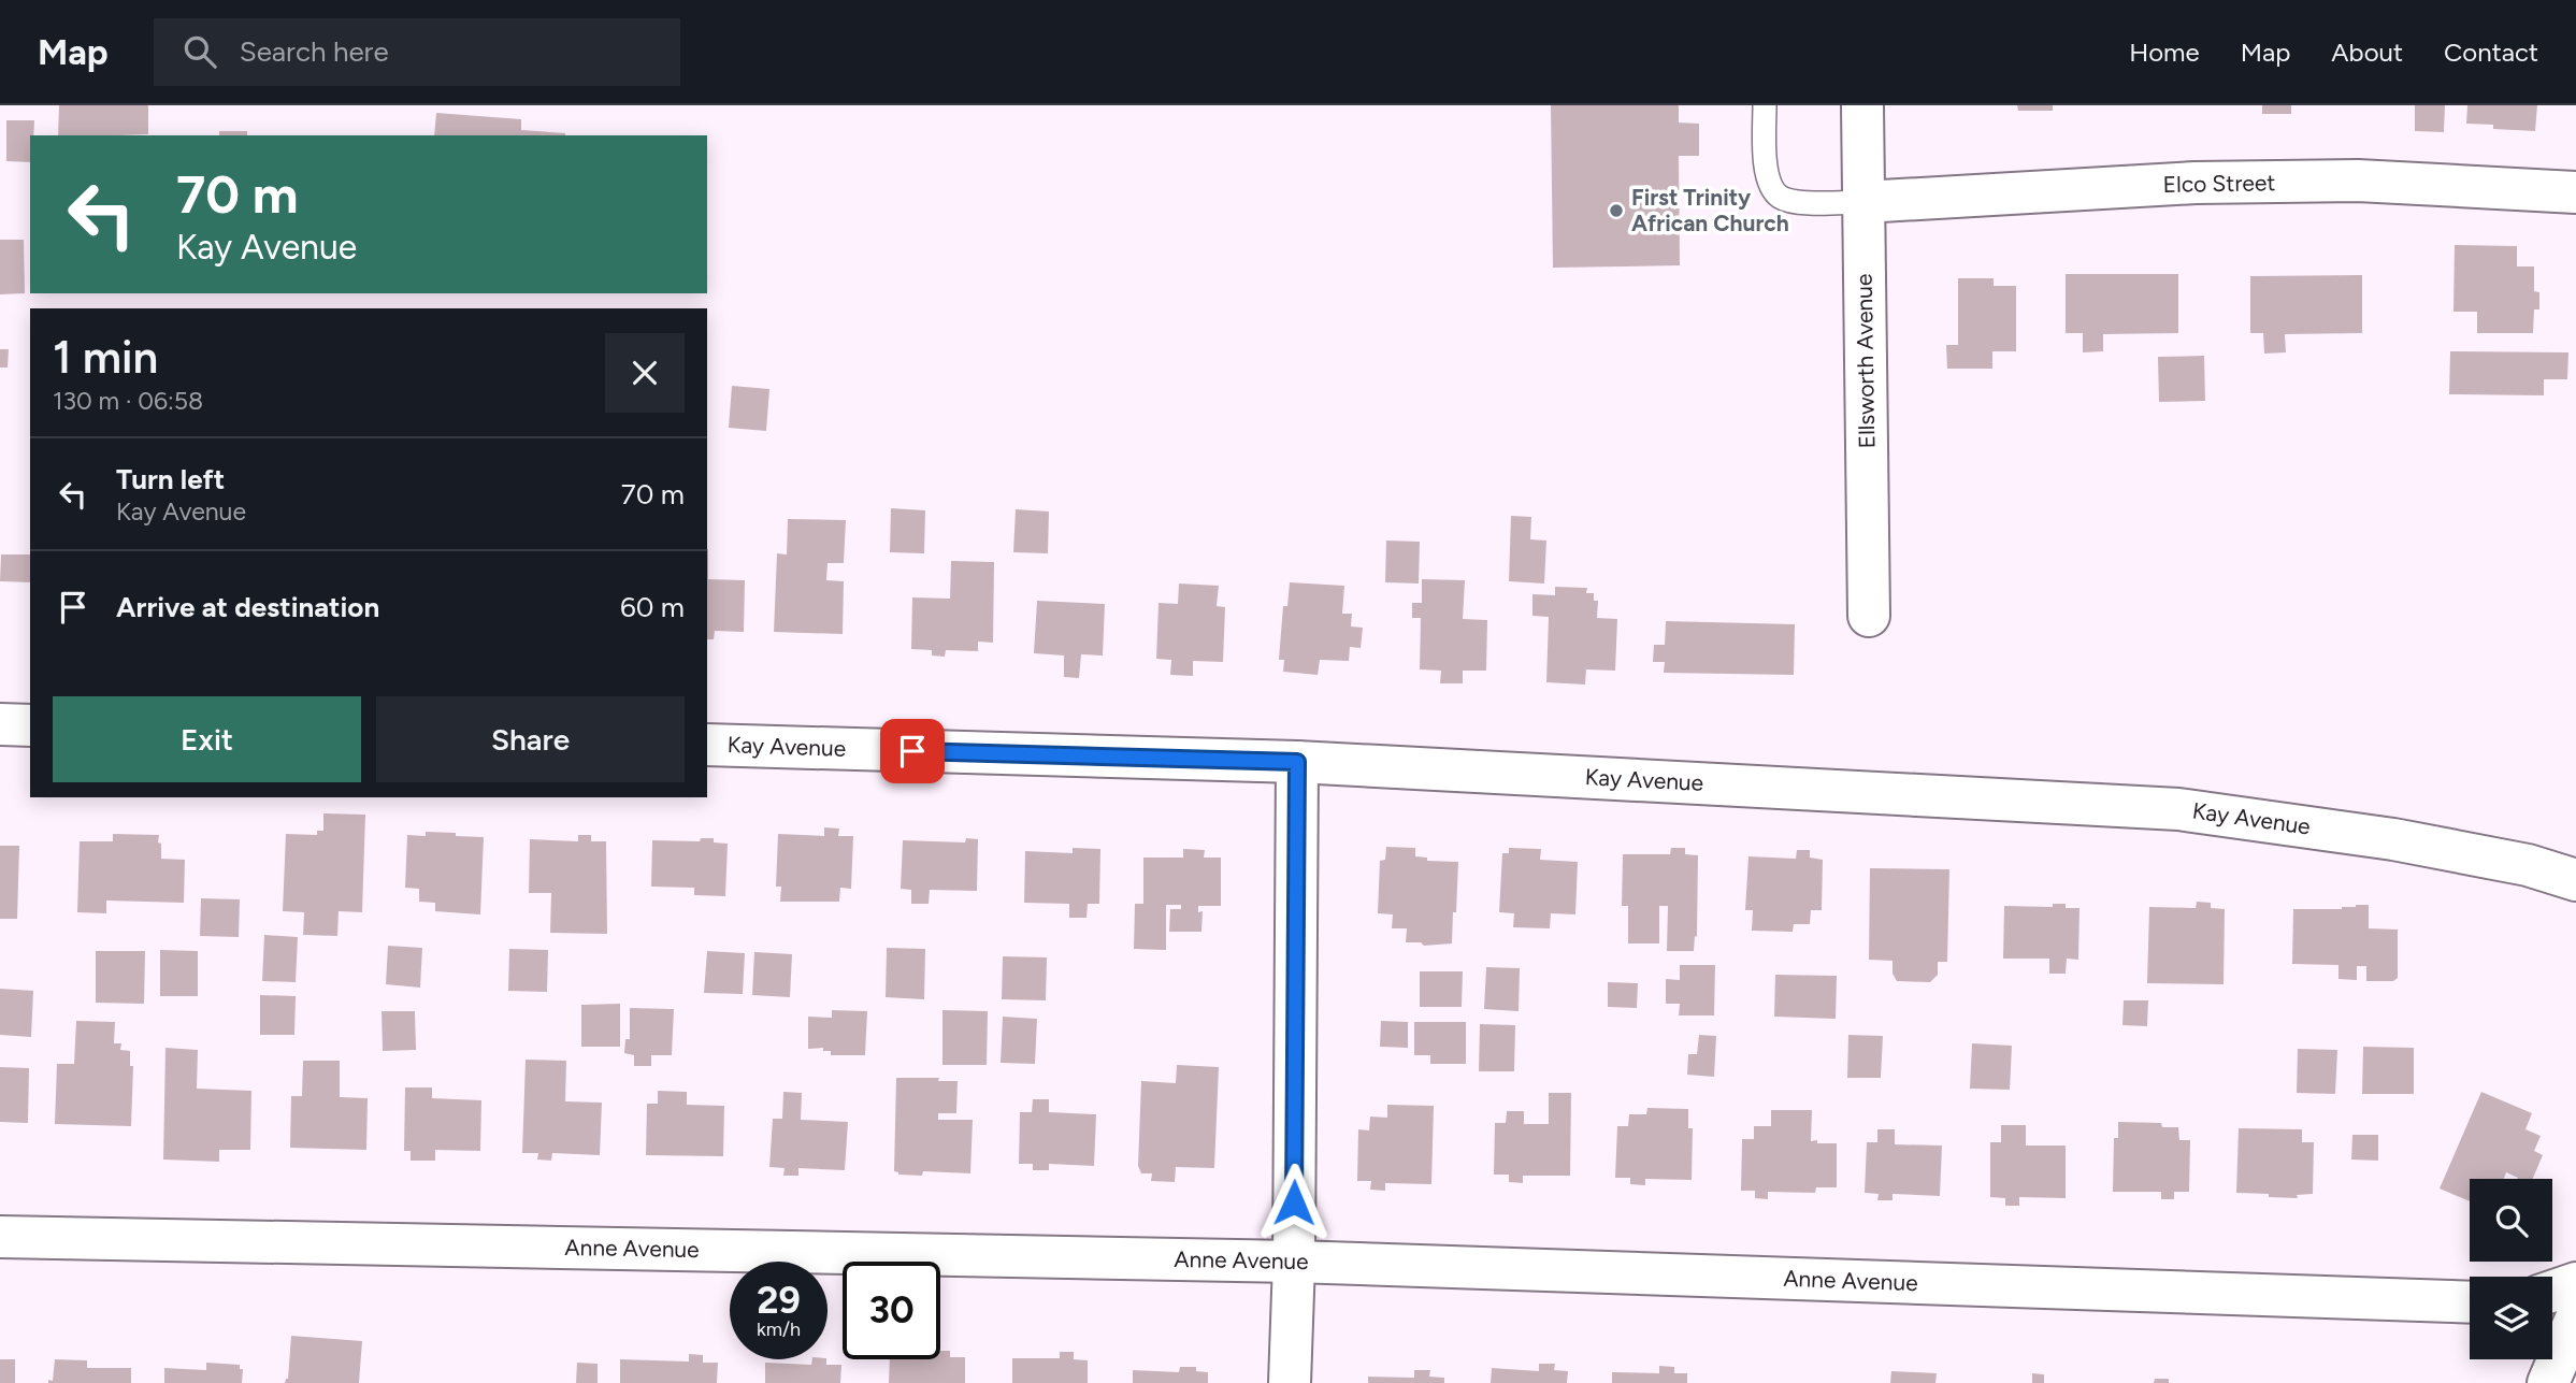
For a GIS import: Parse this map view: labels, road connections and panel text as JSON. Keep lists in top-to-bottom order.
{
  "streets": {
    "street": [
      "Elco Street",
      "Ellsworth Avenue",
      "Kay Avenue",
      "Anne Avenue"
    ]
  },
  "crossings": [
    ["Elco Street", "Ellsworth Avenue"]
  ],
  "places": ["First Trinity African Church"],
  "page": {
    "header": "Map",
    "search": "Search here",
    "nav": [
      "Home",
      "Map",
      "About",
      "Contact"
    ],
    "turn": ["70 m", "Kay Avenue"],
    "heading": ["1 min", "130 m · 06:58"],
    "list": [
      {
        "name": "Turn left",
        "note": "Kay Avenue",
        "value": "70 m"
      },
      {
        "name": "Arrive at destination",
        "value": "60 m"
      }
    ],
    "buttons": ["Exit", "Share"],
    "speed": "29 km/h",
    "limit": "30"
  }
}
